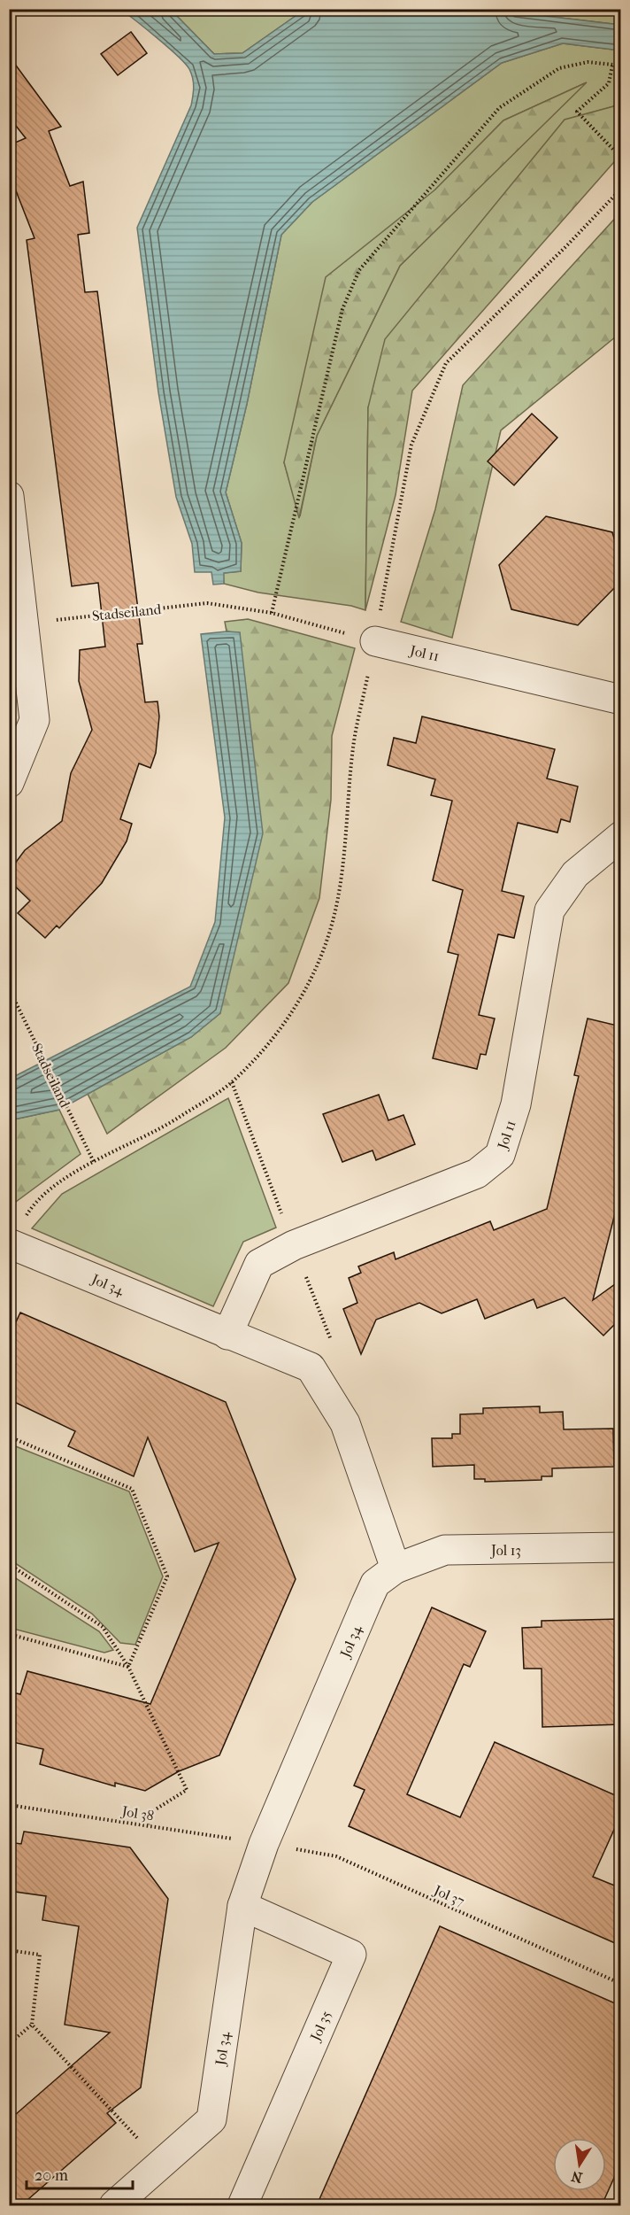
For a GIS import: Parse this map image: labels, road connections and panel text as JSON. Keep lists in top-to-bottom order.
{
  "streets": {
    "street": [
      "Jol 11",
      "Jol 34",
      "Jol 13",
      "Jol 35"
    ],
    "path": ["Stadseiland", "Jol 38", "Jol 37"]
  },
  "crossings": [
    ["Jol 11", "Jol 34"],
    ["Jol 34", "Jol 13"],
    ["Jol 34", "Jol 38"],
    ["Jol 34", "Jol 37"],
    ["Jol 34", "Jol 35"],
    ["Jol 38", "Jol 37"]
  ],
  "scale_bar": "20 m",
  "north": "bottom"
}
